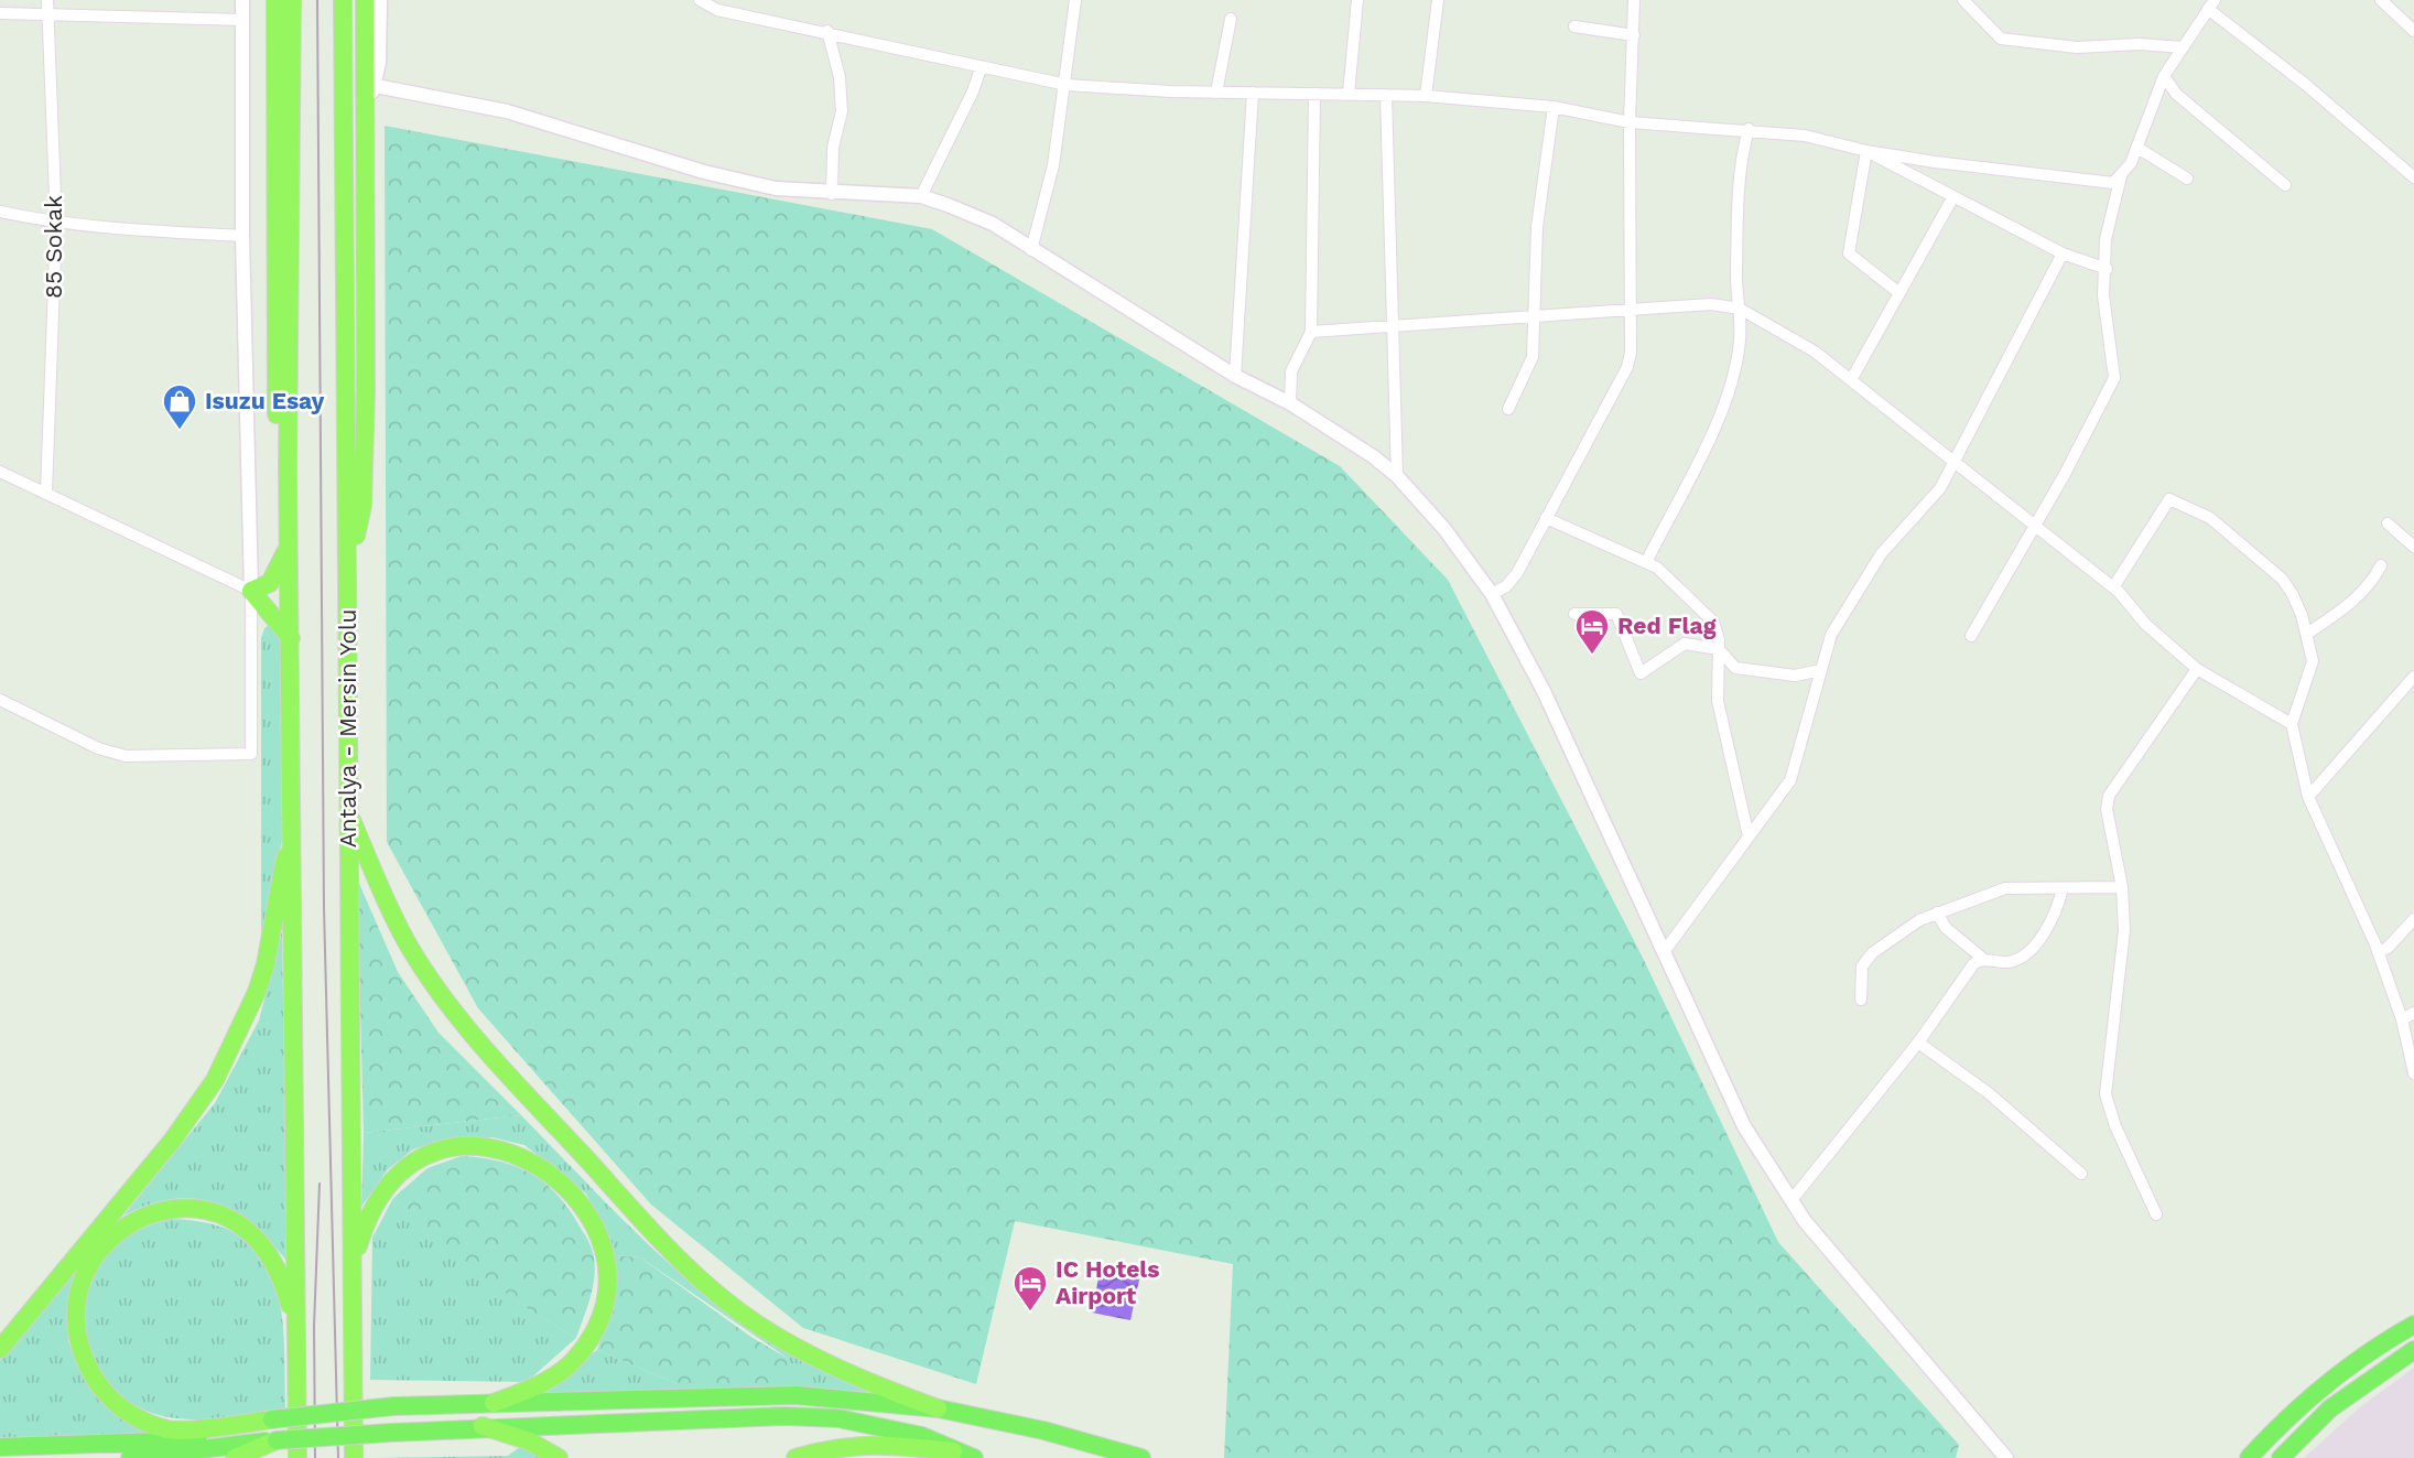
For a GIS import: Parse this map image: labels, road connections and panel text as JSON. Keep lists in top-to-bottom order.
{
  "streets": {
    "highway": ["Antalya - Mersin Yolu"],
    "street": ["85 Sokak"]
  },
  "places": {
    "shop": ["Isuzu Esay"],
    "hotel": ["Red Flag", "IC Hotels Airport"]
  }
}
